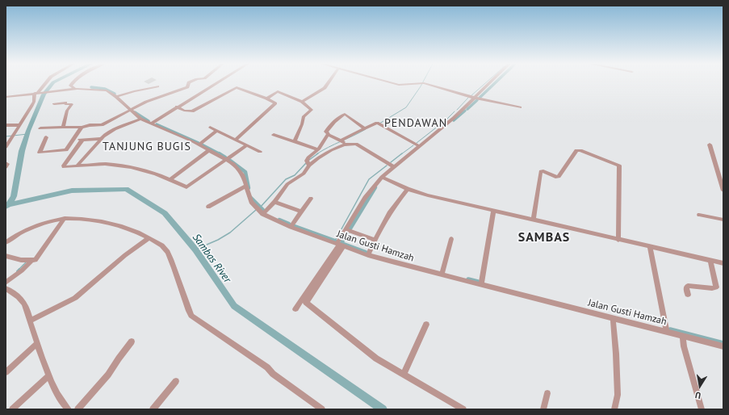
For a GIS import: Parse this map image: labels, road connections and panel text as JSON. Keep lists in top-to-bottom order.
{
  "streets": {
    "street": ["Jalan Gusti Hamzah"]
  },
  "districts": ["PENDAWAN", "TANJUNG BUGIS", "SAMBAS"],
  "water": ["Sambas River"],
  "north": "bottom"
}
